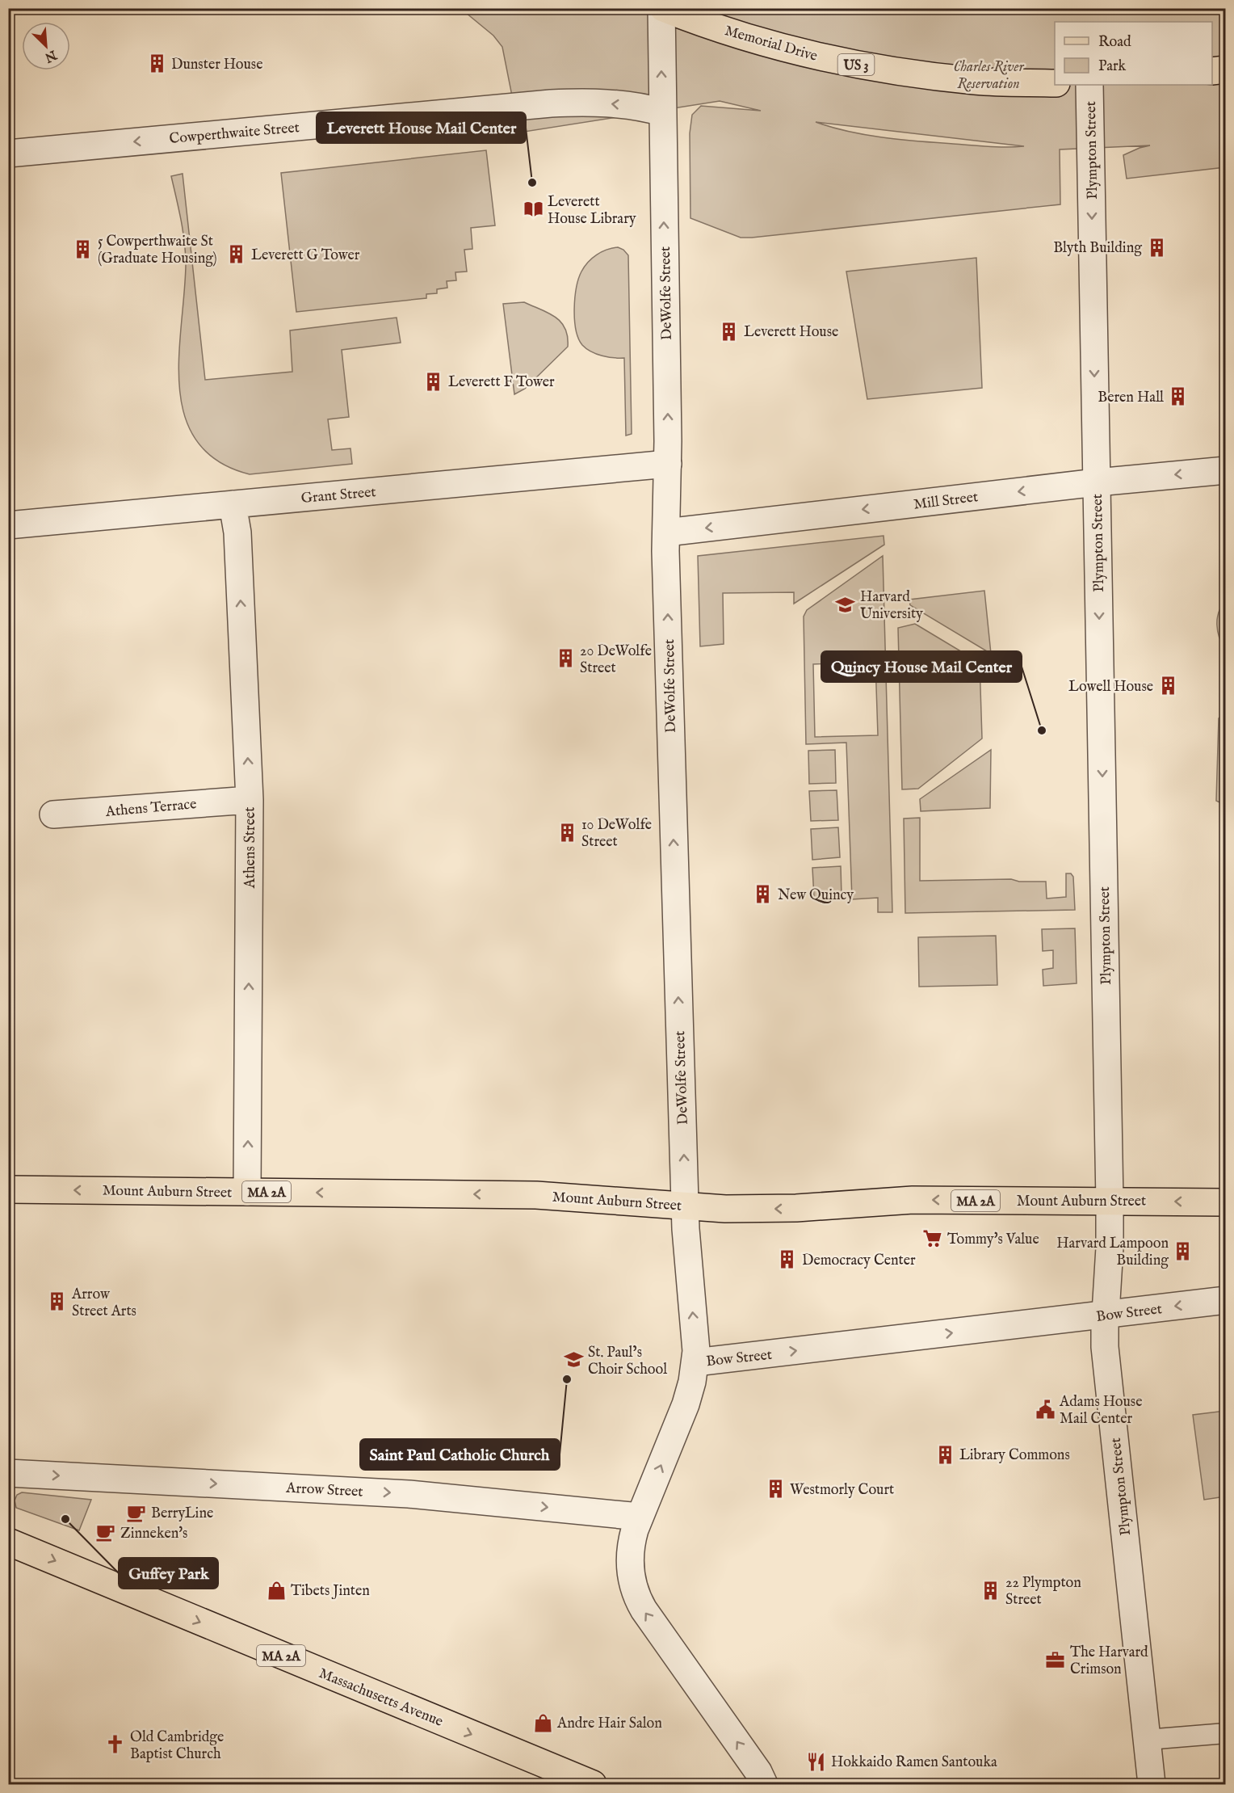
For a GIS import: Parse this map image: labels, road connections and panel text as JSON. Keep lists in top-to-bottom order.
{
  "streets": {
    "main road": [
      "Memorial Drive",
      "US 3",
      "Mount Auburn Street",
      "MA 2A",
      "Massachusetts Avenue"
    ],
    "street": [
      "Cowperthwaite Street",
      "Plympton Street",
      "DeWolfe Street",
      "Grant Street",
      "Mill Street",
      "Athens Terrace",
      "Athens Street",
      "Bow Street",
      "Arrow Street"
    ]
  },
  "crossings": [
    ["Memorial Drive", "DeWolfe Street"],
    ["Cowperthwaite Street", "DeWolfe Street"],
    ["Plympton Street", "Mill Street"],
    ["Plympton Street", "Mount Auburn Street"],
    ["Plympton Street", "Bow Street"],
    ["DeWolfe Street", "Grant Street"],
    ["DeWolfe Street", "Mill Street"],
    ["DeWolfe Street", "Mount Auburn Street"],
    ["DeWolfe Street", "Bow Street"],
    ["Grant Street", "Athens Street"],
    ["Athens Terrace", "Athens Street"],
    ["Athens Street", "Mount Auburn Street"],
    ["Bow Street", "Arrow Street"]
  ],
  "one_way": [
    "Cowperthwaite Street",
    "Plympton Street",
    "DeWolfe Street",
    "Mill Street",
    "Athens Street",
    "Mount Auburn Street",
    "Arrow Street",
    "Massachusetts Avenue"
  ],
  "parks": ["Charles River Reservation"],
  "places": {
    "building": [
      "Dunster House",
      "Blyth Building",
      "5 Cowperthwaite St (Graduate Housing)",
      "Leverett G Tower",
      "Leverett House",
      "Leverett F Tower",
      "Beren Hall",
      "20 DeWolfe Street",
      "Lowell House",
      "10 DeWolfe Street",
      "New Quincy",
      "Harvard Lampoon Building",
      "Democracy Center",
      "Arrow Street Arts",
      "Library Commons",
      "Westmorly Court",
      "22 Plympton Street"
    ],
    "other": [
      "Leverett House Mail Center",
      "Quincy House Mail Center",
      "Saint Paul Catholic Church",
      "Guffey Park"
    ],
    "library": ["Leverett House Library"],
    "school or university": ["Harvard University", "St. Paul’s Choir School"],
    "supermarket": ["Tommy's Value"],
    "public building": ["Adams House Mail Center"],
    "cafe": ["BerryLine", "Zinneken's"],
    "shop": ["Tibets Jinten", "Andre Hair Salon"],
    "office": ["The Harvard Crimson"],
    "church": ["Old Cambridge Baptist Church"],
    "restaurant": ["Hokkaido Ramen Santouka"]
  },
  "legend": ["Road", "Park"],
  "north": "bottom right"
}
